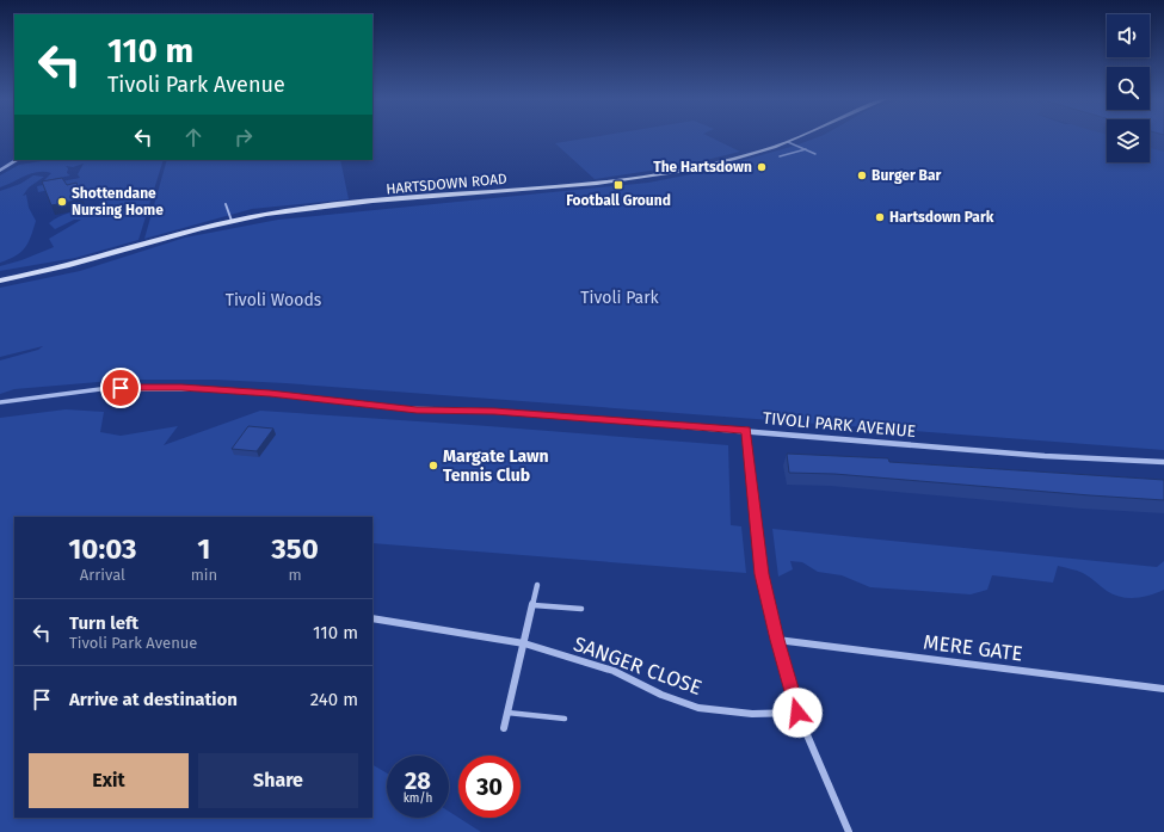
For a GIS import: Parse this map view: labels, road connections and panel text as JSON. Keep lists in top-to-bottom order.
{
  "streets": {
    "main road": ["HARTSDOWN ROAD"],
    "street": ["TIVOLI PARK AVENUE", "MERE GATE", "SANGER CLOSE"]
  },
  "parks": ["Tivoli Park", "Tivoli Woods"],
  "places": {
    "other": [
      "The Hartsdown",
      "Burger Bar",
      "Shottendane Nursing Home",
      "Hartsdown Park",
      "Margate Lawn Tennis Club"
    ],
    "transit": ["Football Ground"]
  },
  "page": {
    "turn": ["110 m", "Tivoli Park Avenue"],
    "eta": [
      "10:03",
      "Arrival",
      "1",
      "min",
      "350",
      "m"
    ],
    "list": [
      {
        "name": "Turn left",
        "note": "Tivoli Park Avenue",
        "value": "110 m"
      },
      {
        "name": "Arrive at destination",
        "value": "240 m"
      }
    ],
    "buttons": ["Exit", "Share"],
    "speed": "28 km/h",
    "limit": "30"
  }
}
